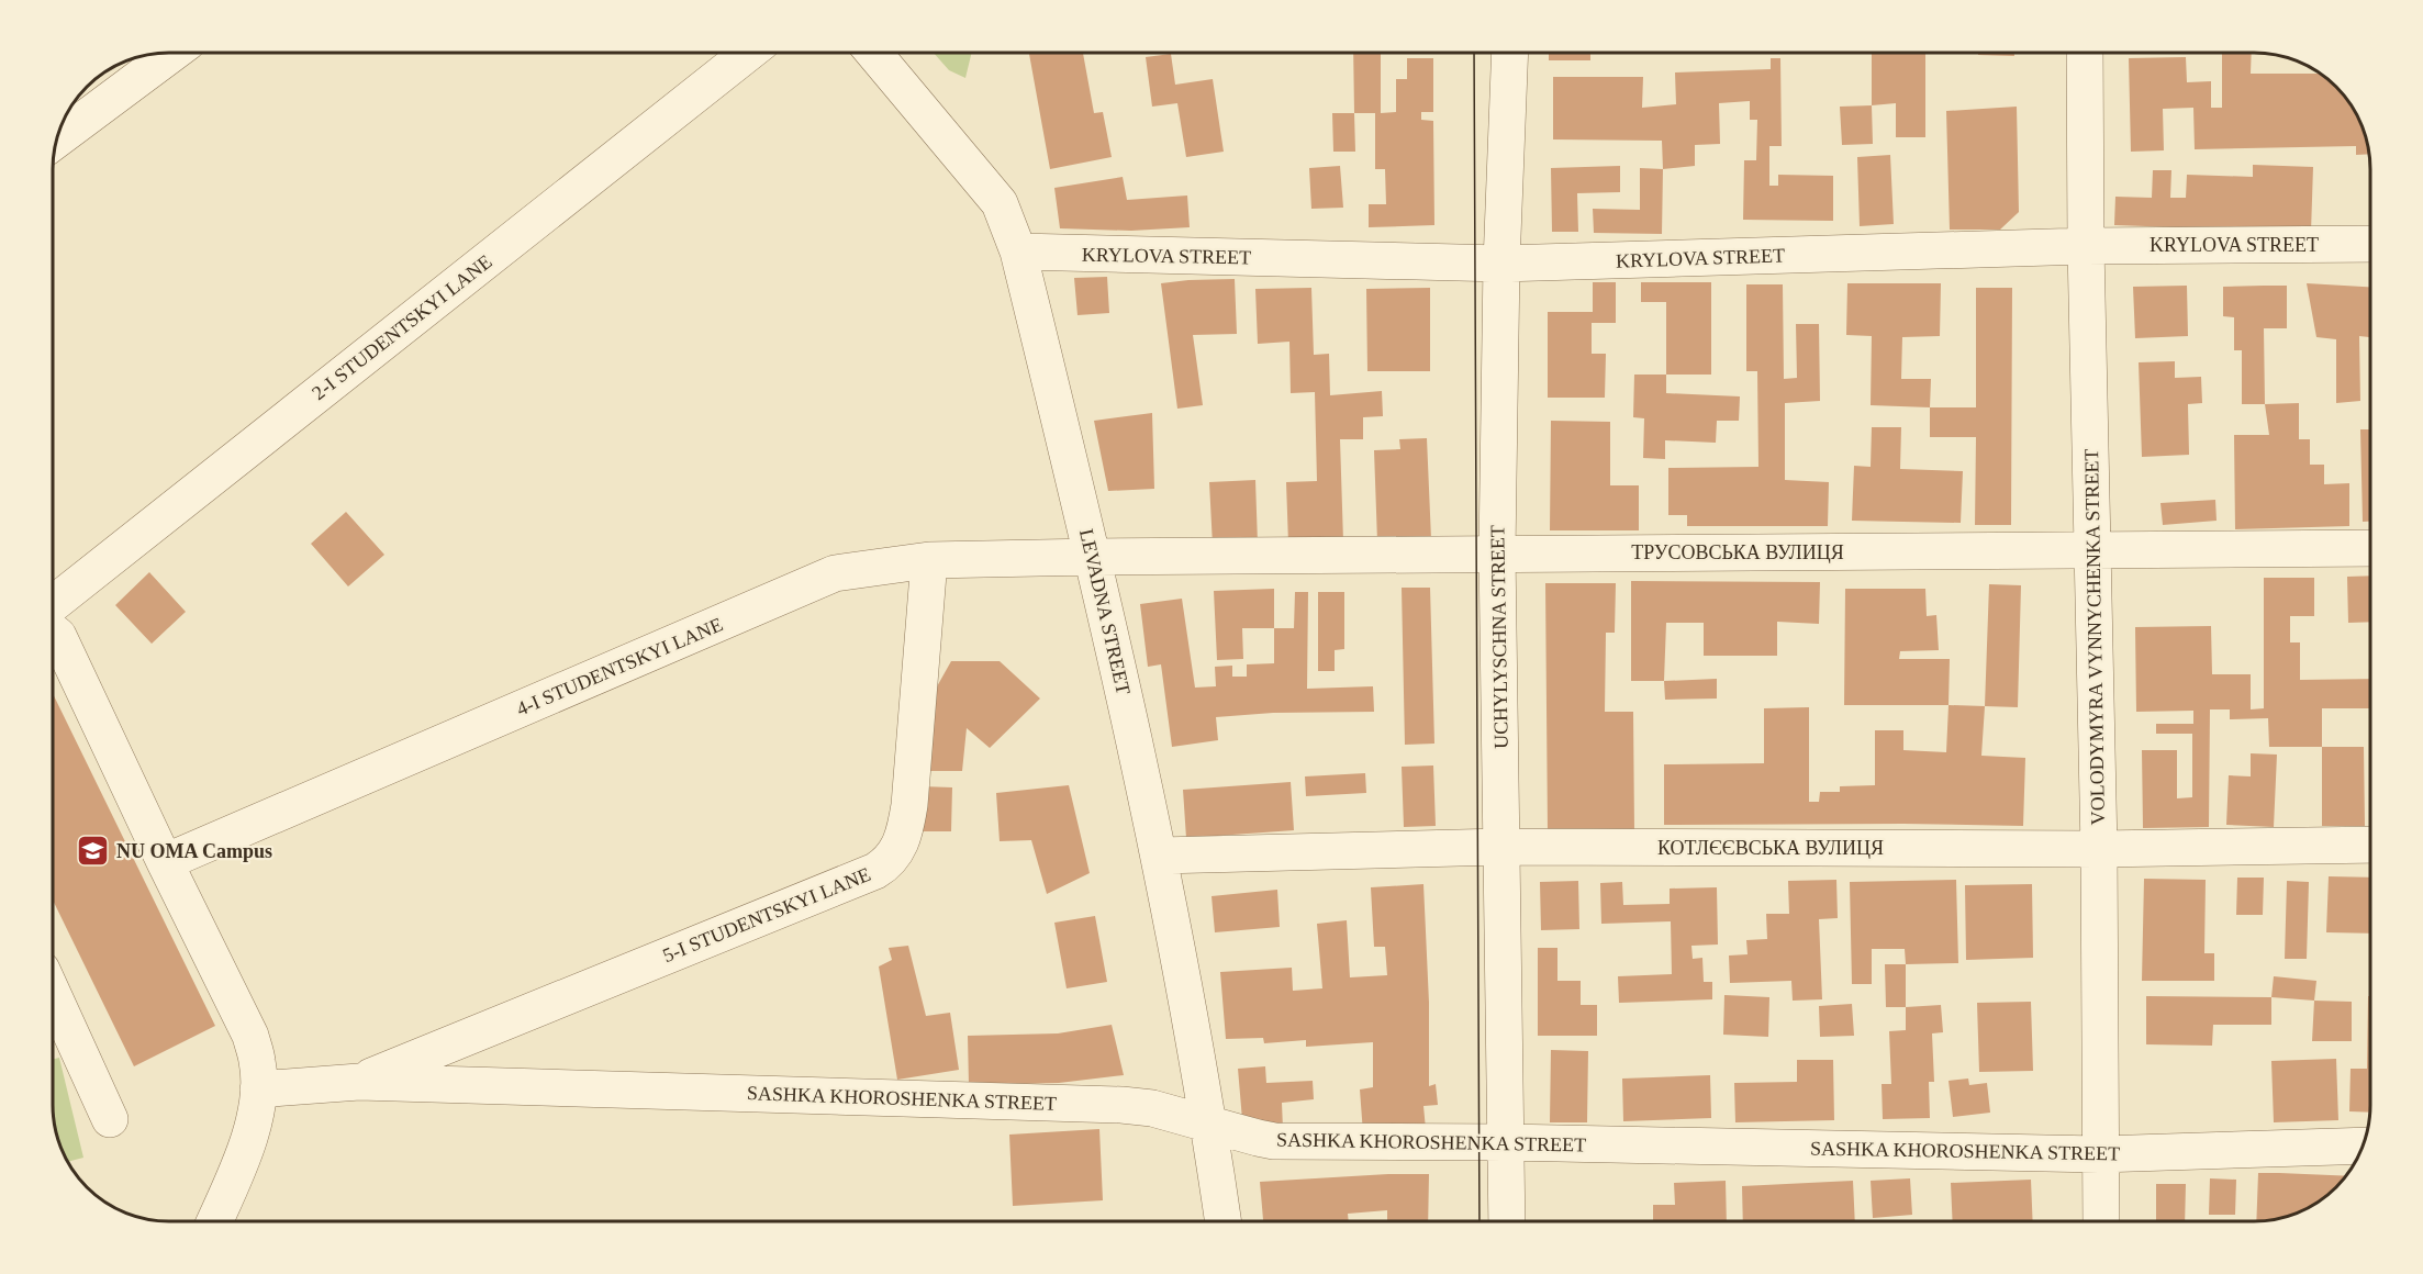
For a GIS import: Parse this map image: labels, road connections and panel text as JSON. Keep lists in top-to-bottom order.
{
  "streets": {
    "street": [
      "KRYLOVA STREET",
      "2-I STUDENTSKYI LANE",
      "ТРУСОВСЬКА ВУЛИЦЯ",
      "LEVADNA STREET",
      "UCHYLYSCHNA STREET",
      "VOLODYMYRA VYNNYCHENKA STREET",
      "4-I STUDENTSKYI LANE",
      "КОТЛЄЄВСЬКА ВУЛИЦЯ",
      "5-I STUDENTSKYI LANE",
      "SASHKA KHOROSHENKA STREET"
    ]
  },
  "crossings": [
    ["KRYLOVA STREET", "LEVADNA STREET"],
    ["KRYLOVA STREET", "UCHYLYSCHNA STREET"],
    ["KRYLOVA STREET", "VOLODYMYRA VYNNYCHENKA STREET"],
    ["ТРУСОВСЬКА ВУЛИЦЯ", "LEVADNA STREET"],
    ["ТРУСОВСЬКА ВУЛИЦЯ", "UCHYLYSCHNA STREET"],
    ["ТРУСОВСЬКА ВУЛИЦЯ", "VOLODYMYRA VYNNYCHENKA STREET"],
    ["ТРУСОВСЬКА ВУЛИЦЯ", "4-I STUDENTSKYI LANE"],
    ["LEVADNA STREET", "4-I STUDENTSKYI LANE"],
    ["LEVADNA STREET", "КОТЛЄЄВСЬКА ВУЛИЦЯ"],
    ["LEVADNA STREET", "SASHKA KHOROSHENKA STREET"],
    ["UCHYLYSCHNA STREET", "КОТЛЄЄВСЬКА ВУЛИЦЯ"],
    ["UCHYLYSCHNA STREET", "SASHKA KHOROSHENKA STREET"],
    ["VOLODYMYRA VYNNYCHENKA STREET", "КОТЛЄЄВСЬКА ВУЛИЦЯ"],
    ["VOLODYMYRA VYNNYCHENKA STREET", "SASHKA KHOROSHENKA STREET"],
    ["4-I STUDENTSKYI LANE", "5-I STUDENTSKYI LANE"],
    ["5-I STUDENTSKYI LANE", "SASHKA KHOROSHENKA STREET"]
  ],
  "places": {
    "school or university": ["NU OMA Campus"]
  }
}
